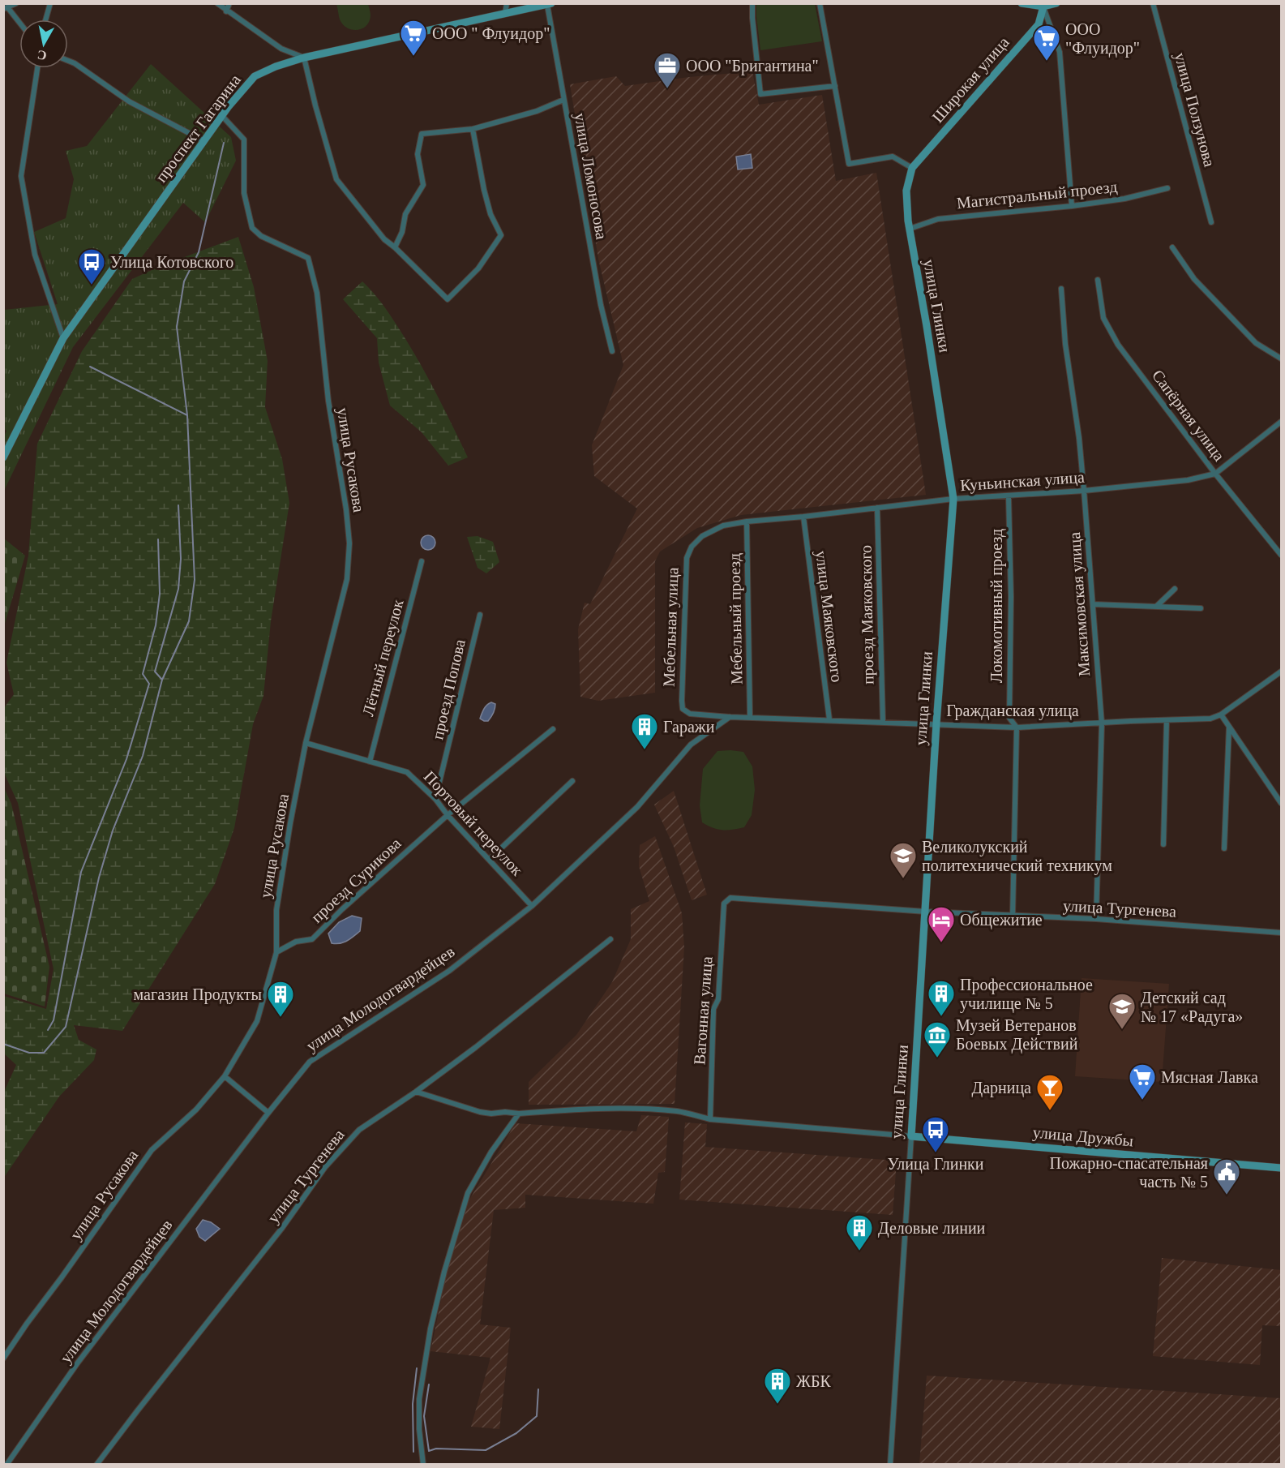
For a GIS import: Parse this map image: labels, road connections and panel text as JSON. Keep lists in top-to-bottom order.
{
  "streets": {
    "street": [
      "Широкая улица",
      "улица Ползунова",
      "проспект Гагарина",
      "улица Ломоносова",
      "Магистральный проезд",
      "улица Глинки",
      "Сапёрная улица",
      "улица Русакова",
      "Куньинская улица",
      "Максимовская улица",
      "Локомотивный проезд",
      "проезд Маяковского",
      "улица Маяковского",
      "Мебельный проезд",
      "Мебельная улица",
      "Лётный переулок",
      "проезд Попова",
      "Гражданская улица",
      "Портовый переулок",
      "проезд Сурикова",
      "улица Тургенева",
      "улица Молодогвардейцев",
      "Вагонная улица",
      "улица Дружбы"
    ]
  },
  "crossings": [
    ["Широкая улица", "улица Глинки"],
    ["проспект Гагарина", "улица Ломоносова"],
    ["проспект Гагарина", "улица Русакова"],
    ["Магистральный проезд", "улица Глинки"],
    ["улица Глинки", "Куньинская улица"],
    ["улица Глинки", "Гражданская улица"],
    ["улица Глинки", "улица Тургенева"],
    ["улица Глинки", "улица Дружбы"],
    ["Сапёрная улица", "Куньинская улица"],
    ["улица Русакова", "Портовый переулок"],
    ["улица Русакова", "проезд Сурикова"],
    ["Куньинская улица", "Максимовская улица"],
    ["Куньинская улица", "Локомотивный проезд"],
    ["Куньинская улица", "проезд Маяковского"],
    ["Куньинская улица", "улица Маяковского"],
    ["Куньинская улица", "Мебельный проезд"],
    ["Куньинская улица", "Мебельная улица"],
    ["Максимовская улица", "Гражданская улица"],
    ["Максимовская улица", "улица Тургенева"],
    ["Локомотивный проезд", "Гражданская улица"],
    ["Локомотивный проезд", "улица Тургенева"],
    ["проезд Маяковского", "Гражданская улица"],
    ["улица Маяковского", "Гражданская улица"],
    ["Мебельный проезд", "Гражданская улица"],
    ["Мебельная улица", "Гражданская улица"],
    ["Лётный переулок", "Портовый переулок"],
    ["проезд Попова", "Портовый переулок"],
    ["Гражданская улица", "улица Молодогвардейцев"],
    ["Портовый переулок", "проезд Сурикова"],
    ["Портовый переулок", "улица Молодогвардейцев"],
    ["улица Тургенева", "Вагонная улица"]
  ],
  "places": {
    "supermarket": ["ООО \" Флуидор\"", "ООО \"Флуидор\"", "Мясная Лавка"],
    "office": ["ООО \"Бригантина\""],
    "bus stop": ["Улица Котовского", "Улица Глинки"],
    "building": [
      "Гаражи",
      "Профессиональное училище № 5",
      "магазин Продукты",
      "Деловые линии",
      "ЖБК"
    ],
    "school or university": ["Великолукский политехнический техникум", "Детский сад № 17 «Радуга»"],
    "hotel": ["Общежитие"],
    "museum": ["Музей Ветеранов Боевых Действий"],
    "bar": ["Дарница"],
    "public building": ["Пожарно-спасательная часть № 5"]
  },
  "north": "bottom"
}
